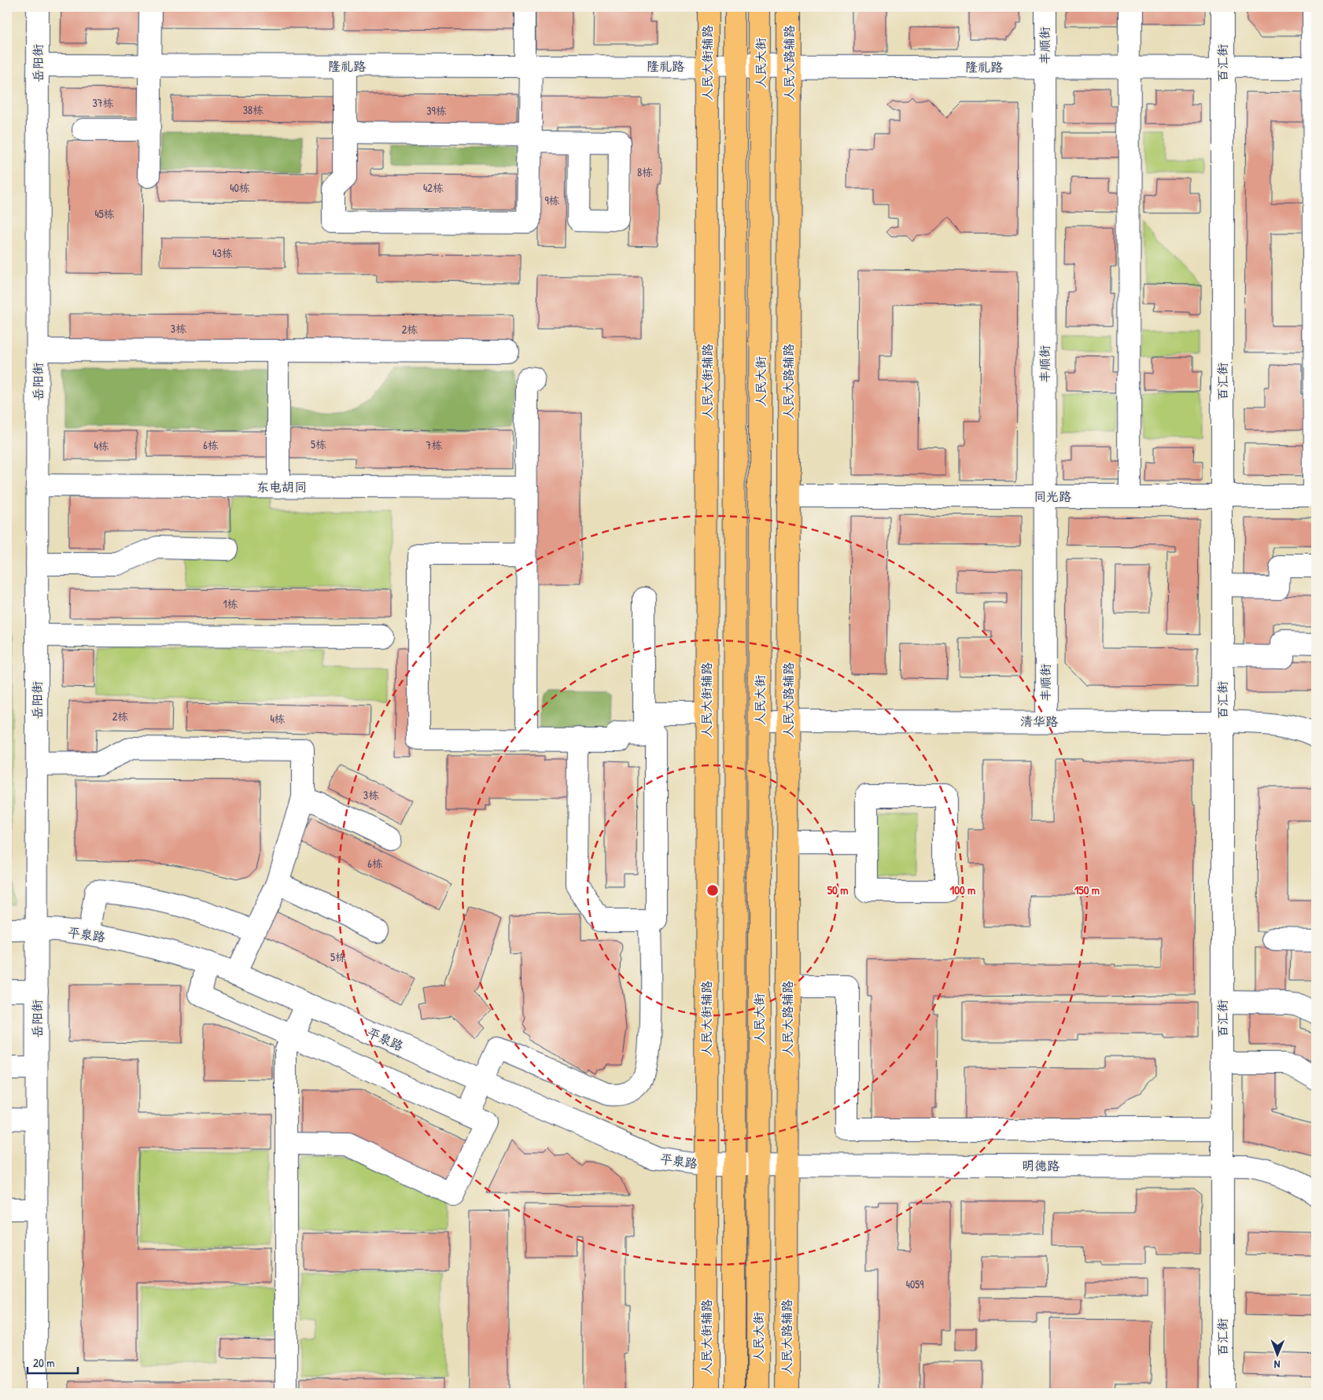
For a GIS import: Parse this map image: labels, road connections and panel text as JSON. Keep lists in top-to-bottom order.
{
  "streets": {
    "main road": ["人民大街辅路", "人民大街", "人民大路辅路"],
    "street": [
      "丰顺街",
      "岳阳街",
      "百汇街",
      "隆礼路",
      "东电胡同",
      "同光路",
      "清华路",
      "平泉路",
      "明德路"
    ]
  },
  "crossings": [
    ["丰顺街", "隆礼路"],
    ["丰顺街", "同光路"],
    ["丰顺街", "清华路"],
    ["岳阳街", "隆礼路"],
    ["岳阳街", "东电胡同"],
    ["岳阳街", "平泉路"],
    ["人民大街辅路", "隆礼路"],
    ["人民大街辅路", "平泉路"],
    ["人民大街", "隆礼路"],
    ["人民大街", "清华路"],
    ["人民大街", "平泉路"],
    ["人民大街", "明德路"],
    ["人民大路辅路", "隆礼路"],
    ["人民大路辅路", "同光路"],
    ["人民大路辅路", "清华路"],
    ["人民大路辅路", "明德路"],
    ["百汇街", "隆礼路"],
    ["百汇街", "同光路"],
    ["百汇街", "清华路"],
    ["百汇街", "明德路"],
    ["平泉路", "明德路"]
  ],
  "house_numbers": [
    "37栋",
    "38栋",
    "39栋",
    "8栋",
    "40栋",
    "42栋",
    "9栋",
    "45栋",
    "43栋",
    "3栋",
    "2栋",
    "5栋",
    "6栋",
    "7栋",
    "4栋",
    "1栋",
    "2栋",
    "4栋",
    "3栋",
    "6栋",
    "5栋",
    "4059"
  ],
  "scale_bar": "20 m",
  "north": "bottom",
  "rings": ["50 m", "100 m", "150 m"]
}
